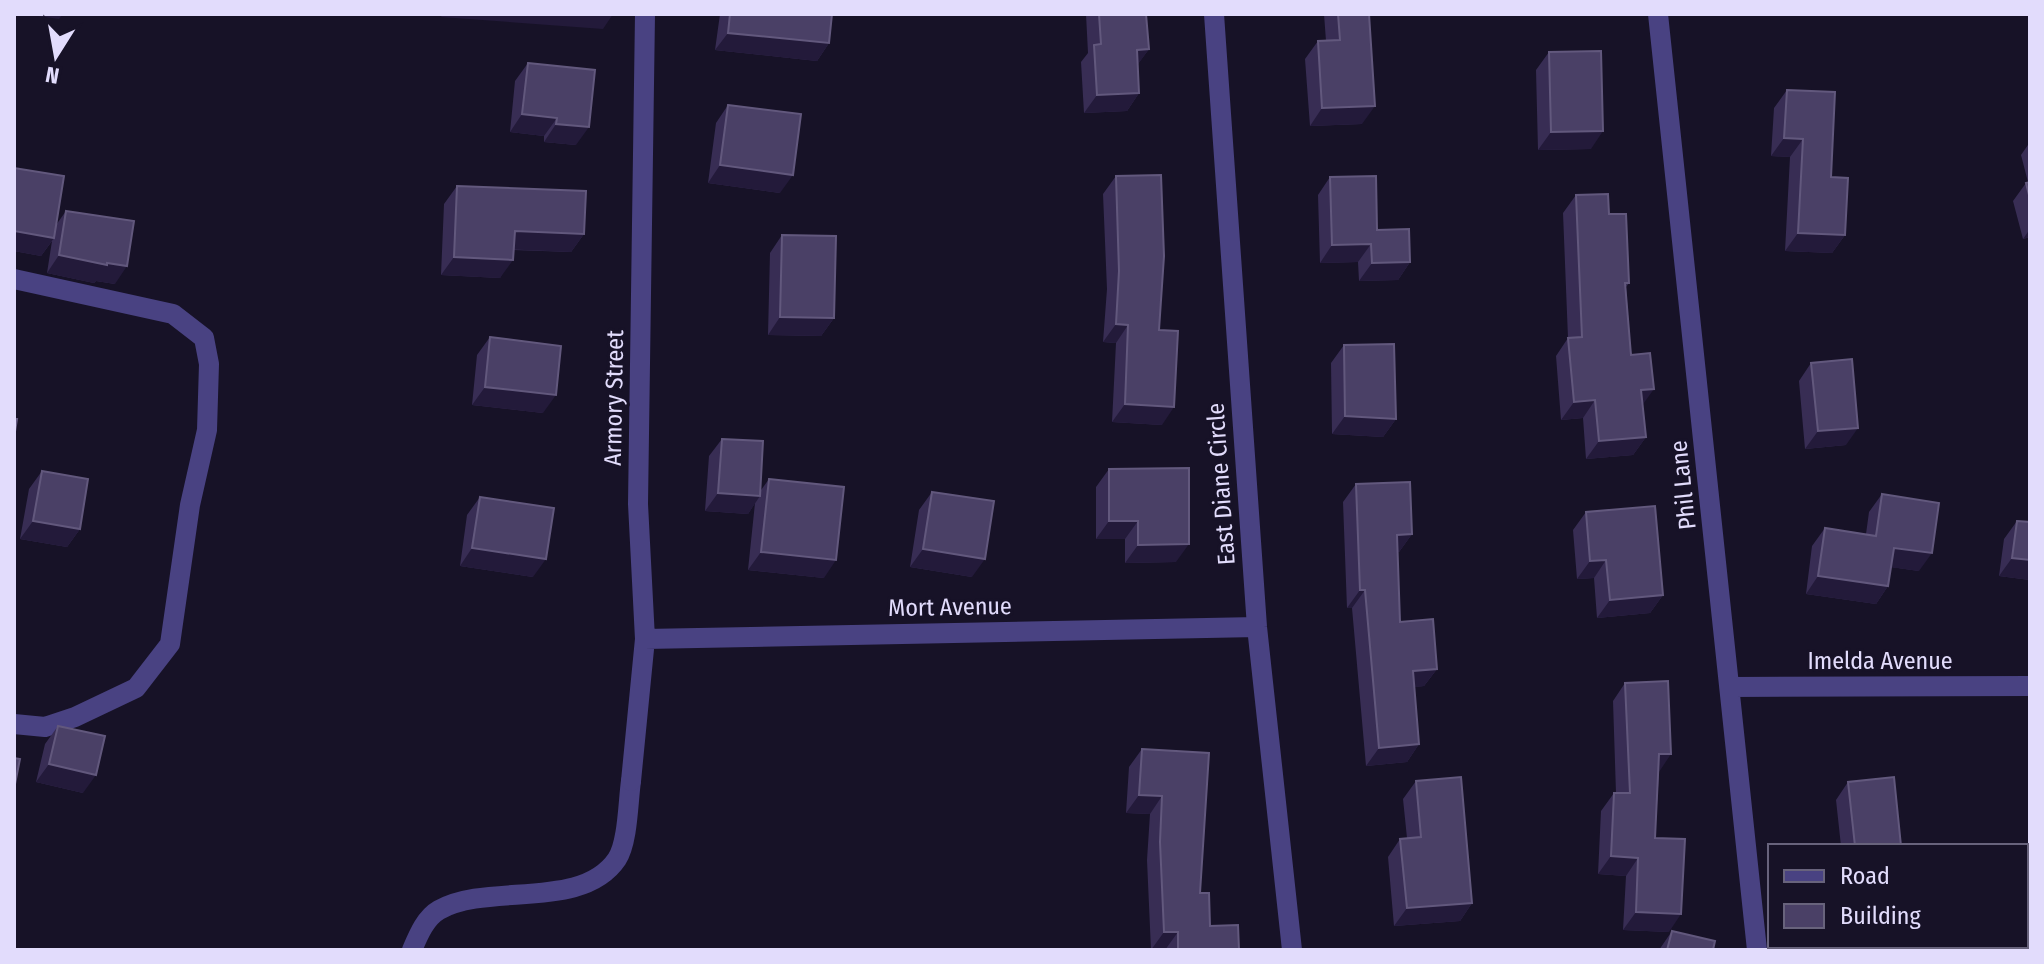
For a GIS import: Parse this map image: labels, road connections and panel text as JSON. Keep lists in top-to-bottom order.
{
  "streets": {
    "street": [
      "Armory Street",
      "East Diane Circle",
      "Phil Lane",
      "Mort Avenue",
      "Imelda Avenue"
    ]
  },
  "crossings": [
    ["Armory Street", "Mort Avenue"],
    ["East Diane Circle", "Mort Avenue"],
    ["Phil Lane", "Imelda Avenue"]
  ],
  "legend": ["Road", "Building"],
  "north": "bottom"
}
